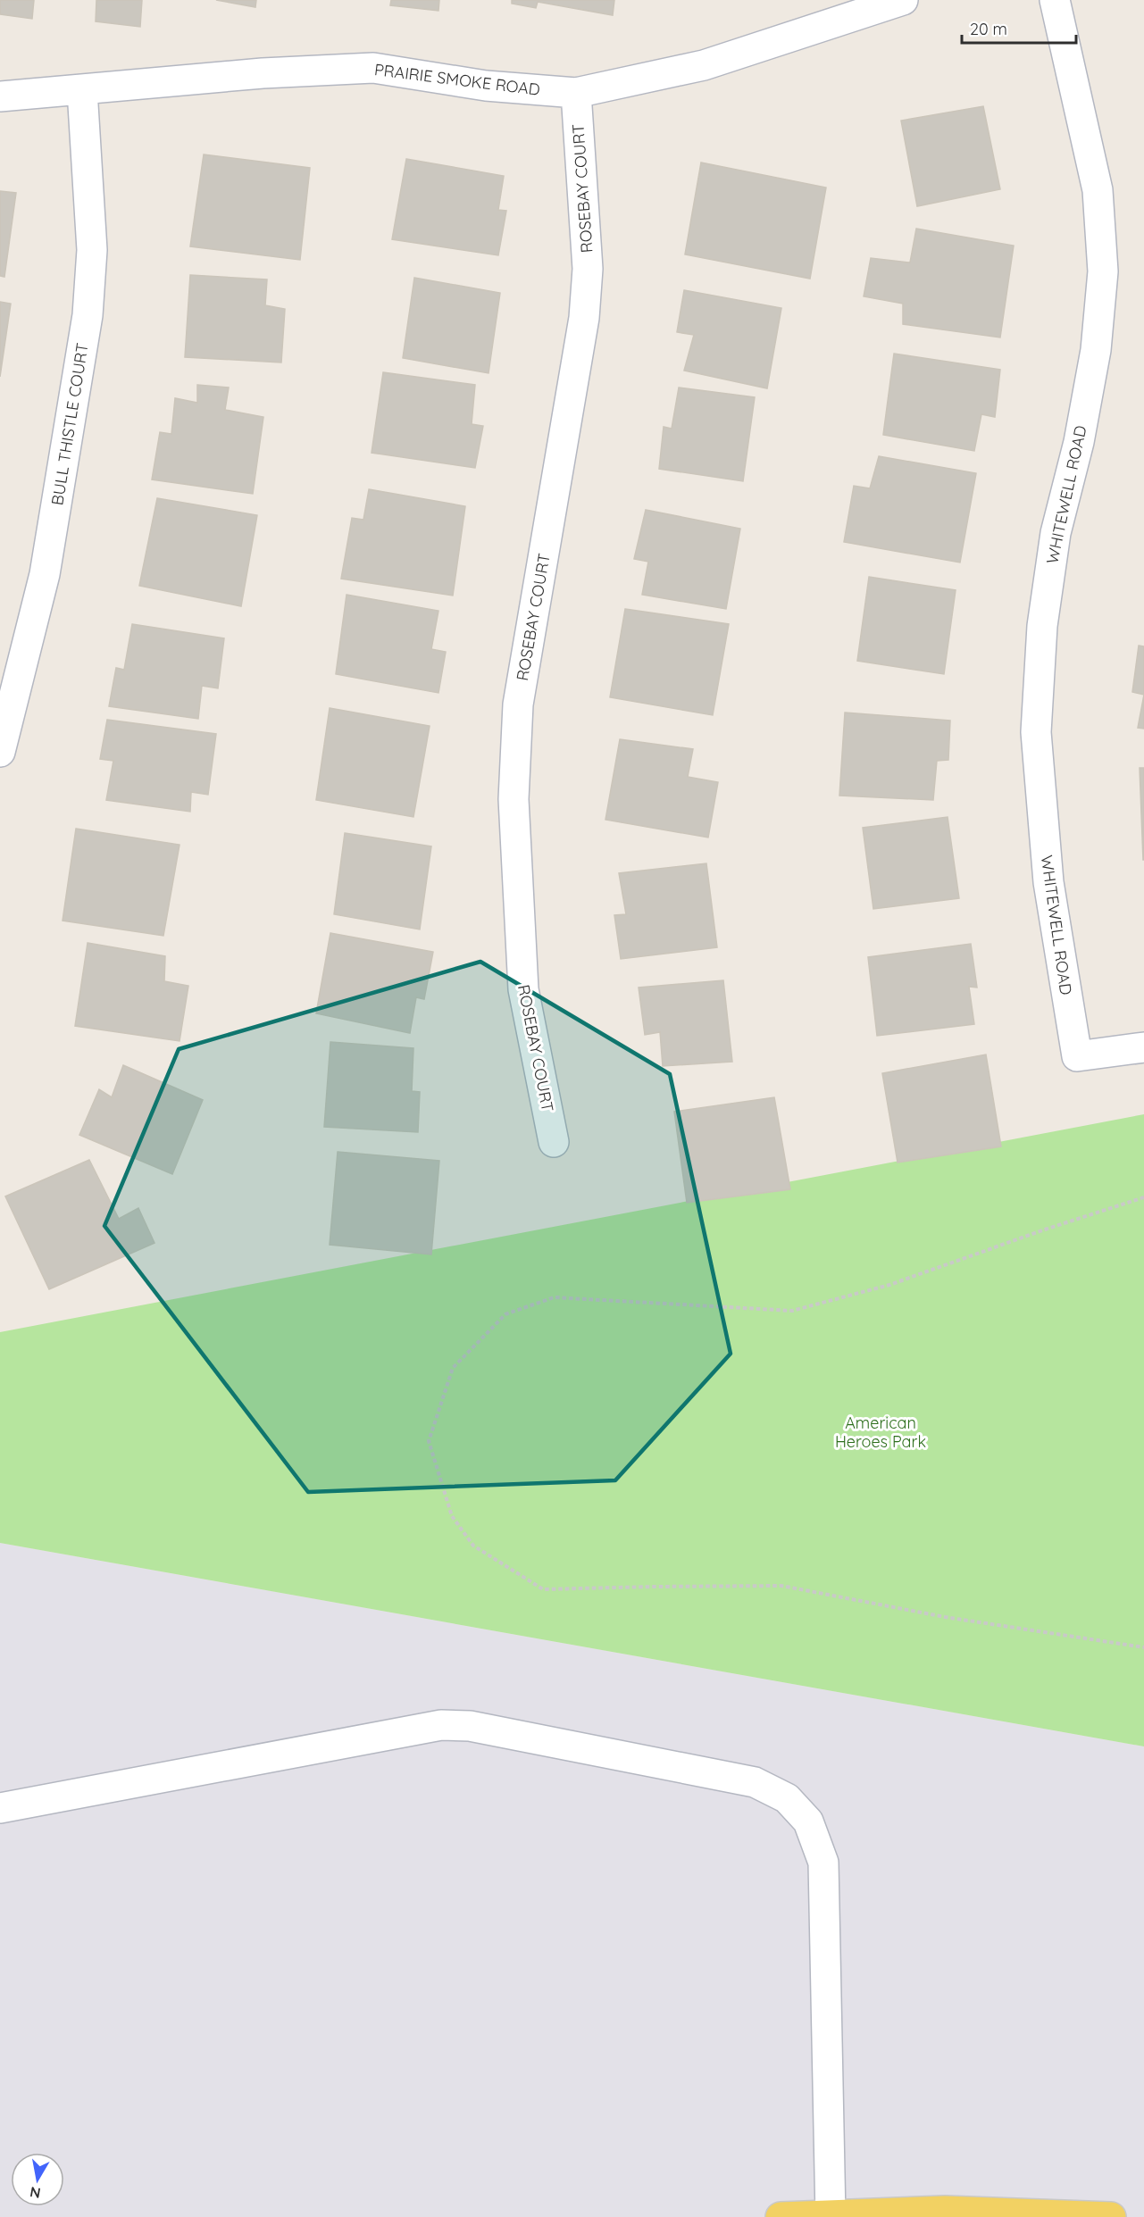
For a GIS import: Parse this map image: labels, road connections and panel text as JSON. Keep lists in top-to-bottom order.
{
  "streets": {
    "street": [
      "PRAIRIE SMOKE ROAD",
      "ROSEBAY COURT",
      "BULL THISTLE COURT",
      "WHITEWELL ROAD"
    ]
  },
  "crossings": [
    ["PRAIRIE SMOKE ROAD", "ROSEBAY COURT"],
    ["PRAIRIE SMOKE ROAD", "BULL THISTLE COURT"]
  ],
  "parks": ["American Heroes Park"],
  "scale_bar": "20 m",
  "north": "bottom"
}
